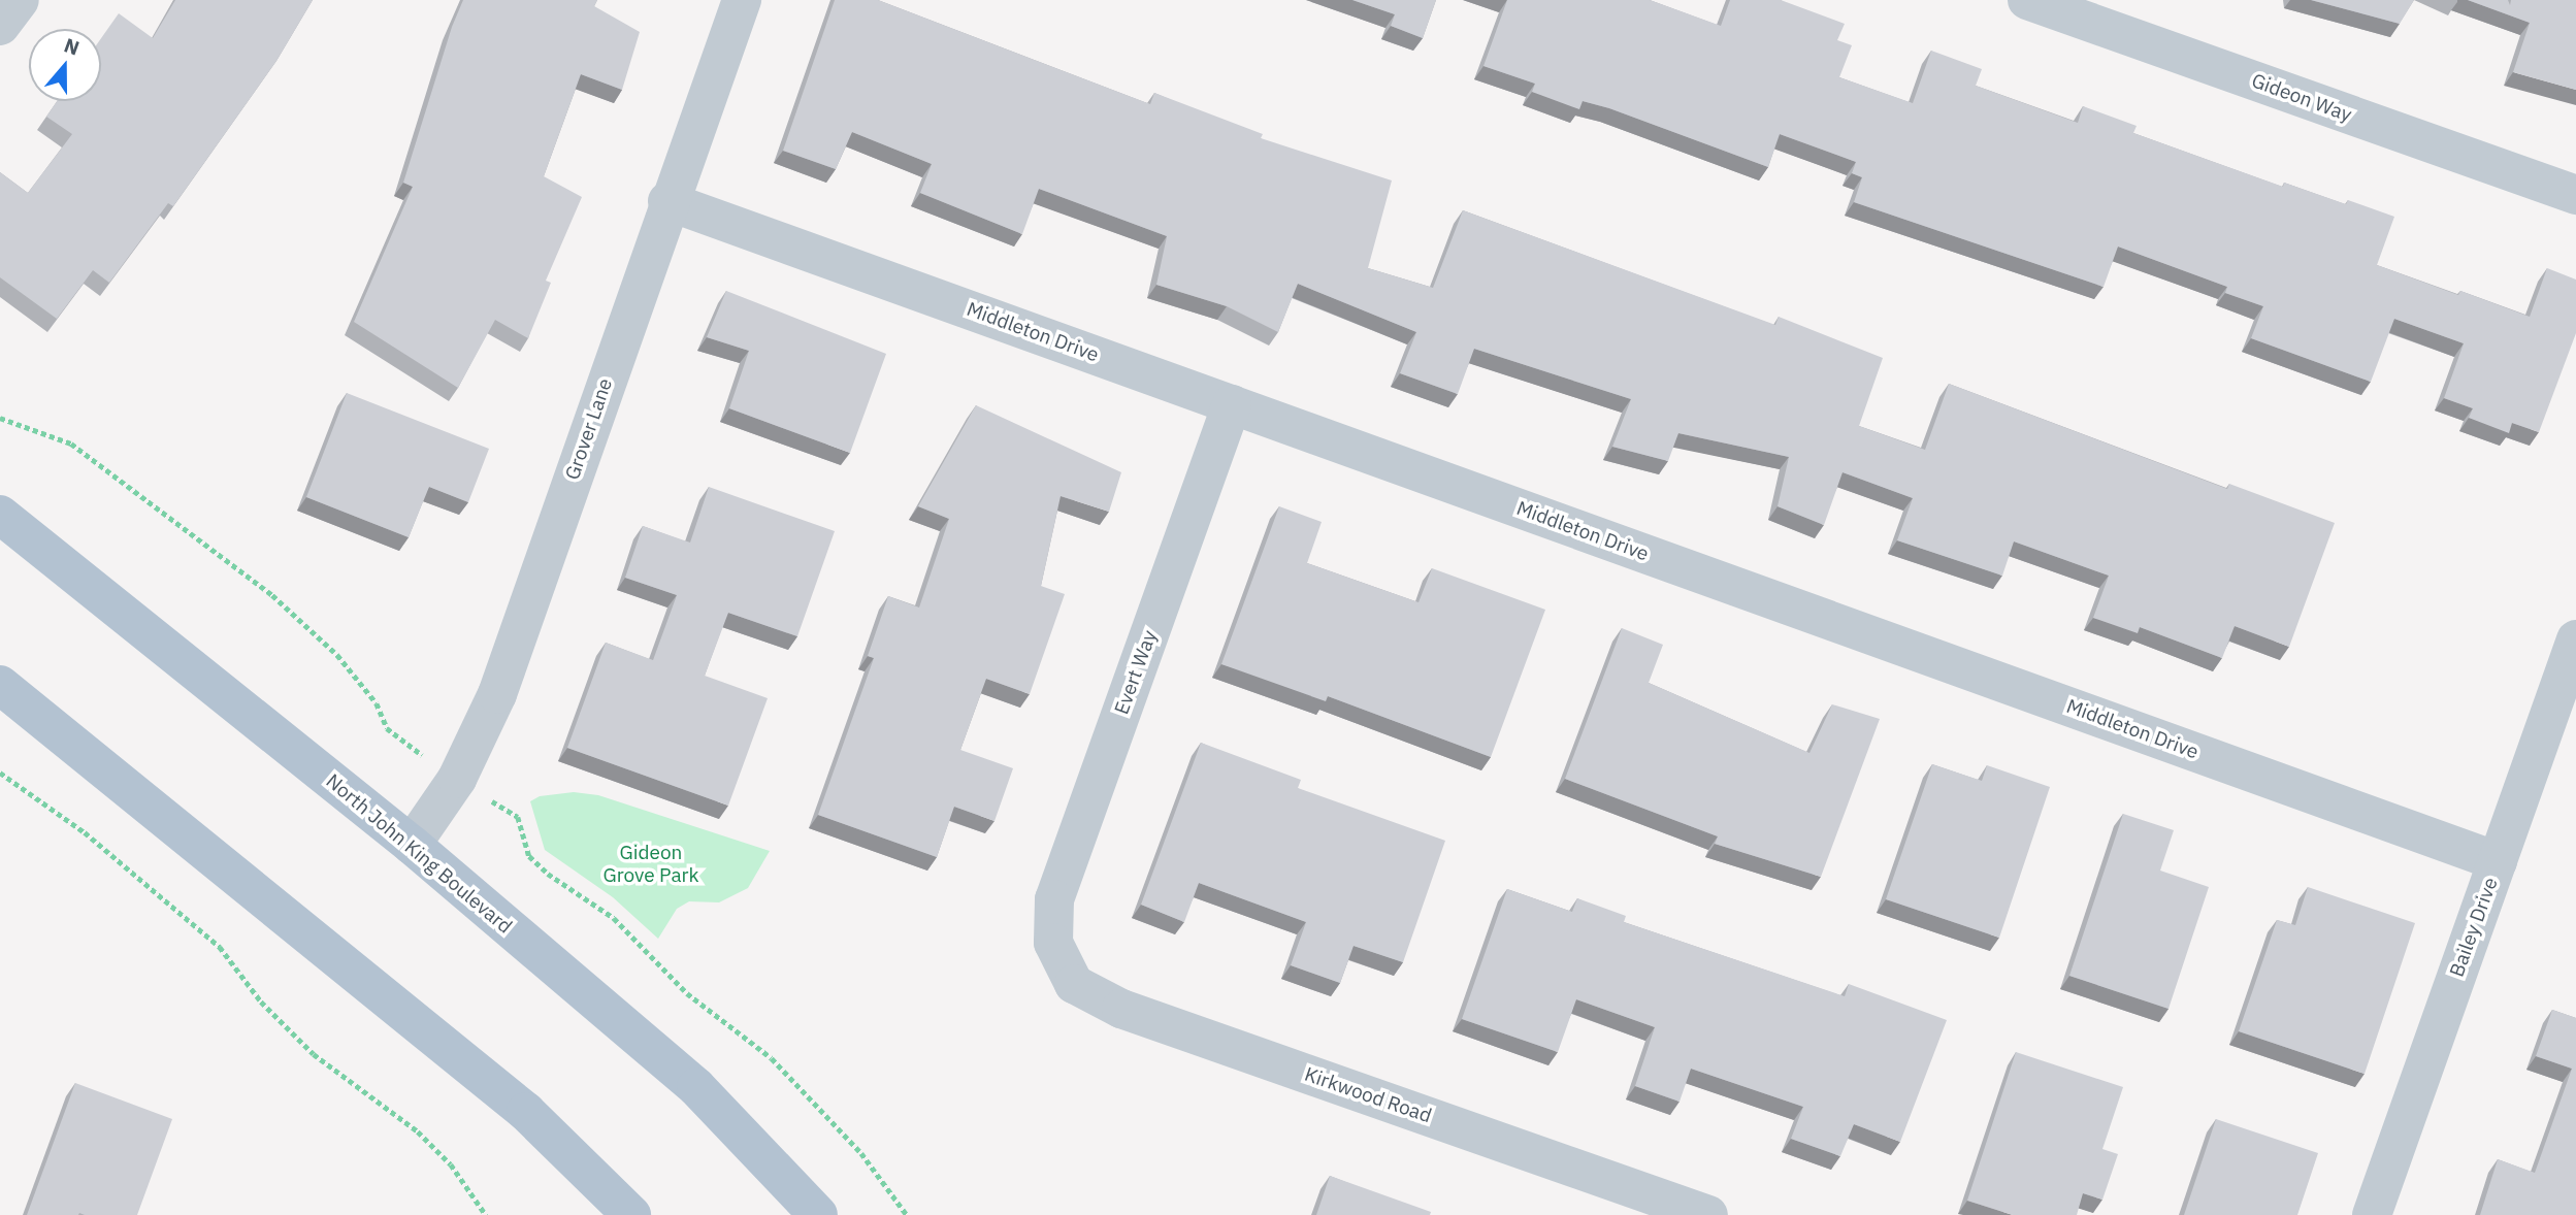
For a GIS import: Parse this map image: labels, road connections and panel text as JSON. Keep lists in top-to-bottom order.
{
  "streets": {
    "main road": ["North John King Boulevard"],
    "street": [
      "Gideon Way",
      "Middleton Drive",
      "Grover Lane",
      "Evert Way",
      "Bailey Drive",
      "Kirkwood Road"
    ]
  },
  "crossings": [
    ["Middleton Drive", "Grover Lane"],
    ["Middleton Drive", "Evert Way"],
    ["Middleton Drive", "Bailey Drive"],
    ["Grover Lane", "North John King Boulevard"],
    ["Evert Way", "Kirkwood Road"]
  ],
  "parks": ["Gideon Grove Park"],
  "north": "top"
}
